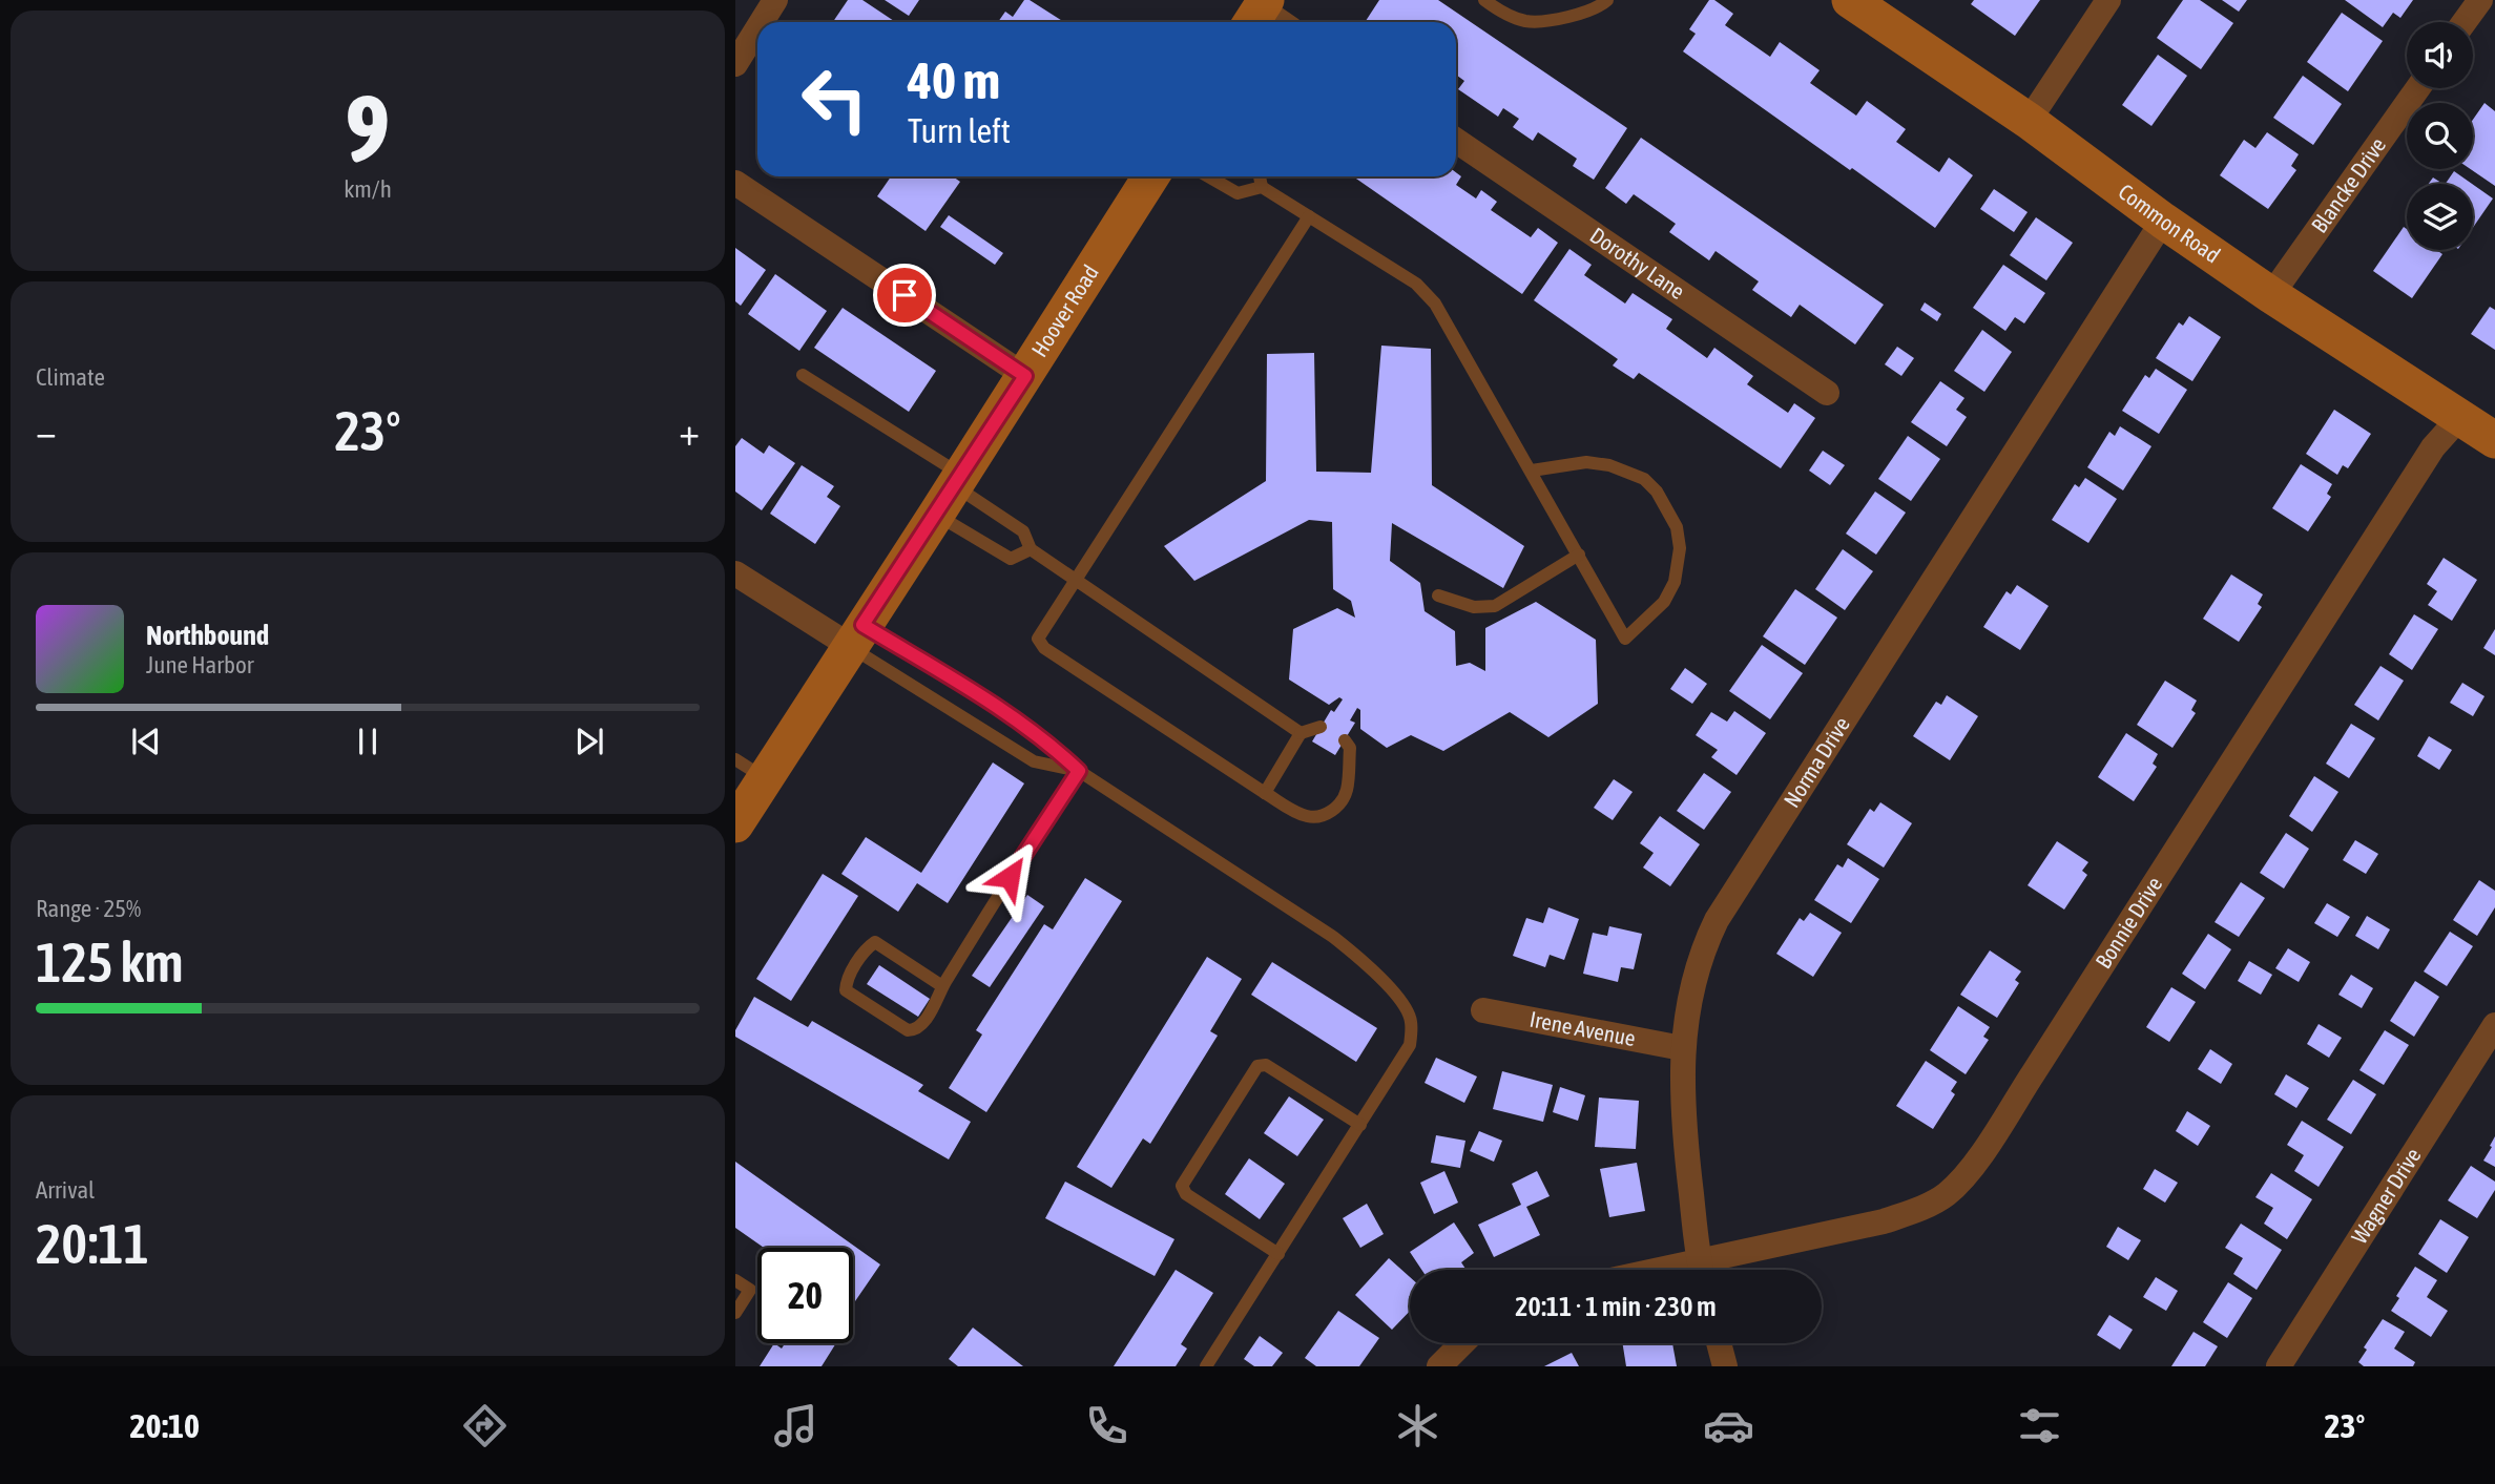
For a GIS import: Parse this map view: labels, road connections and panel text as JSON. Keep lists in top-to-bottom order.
{
  "streets": {
    "street": [
      "Blancke Drive",
      "Common Road",
      "Dorothy Lane",
      "Hoover Road",
      "Norma Drive",
      "Bonnie Drive",
      "Irene Avenue",
      "Wagner Drive"
    ]
  },
  "crossings": [
    ["Blancke Drive", "Common Road"],
    ["Common Road", "Norma Drive"],
    ["Common Road", "Bonnie Drive"],
    ["Norma Drive", "Irene Avenue"]
  ],
  "page": {
    "tile": [
      ["9", "km/h"],
      "Climate",
      ["Range · 25%", "125 km"],
      ["Arrival", "20:11"]
    ],
    "turn": ["40 m", "Turn left"],
    "heat": ["−", "23°", "+"],
    "song": ["Northbound", "June Harbor"],
    "limit": "20",
    "trip": "20:11 · 1 min · 230 m",
    "tabs": ["20:10", "23°"]
  }
}
